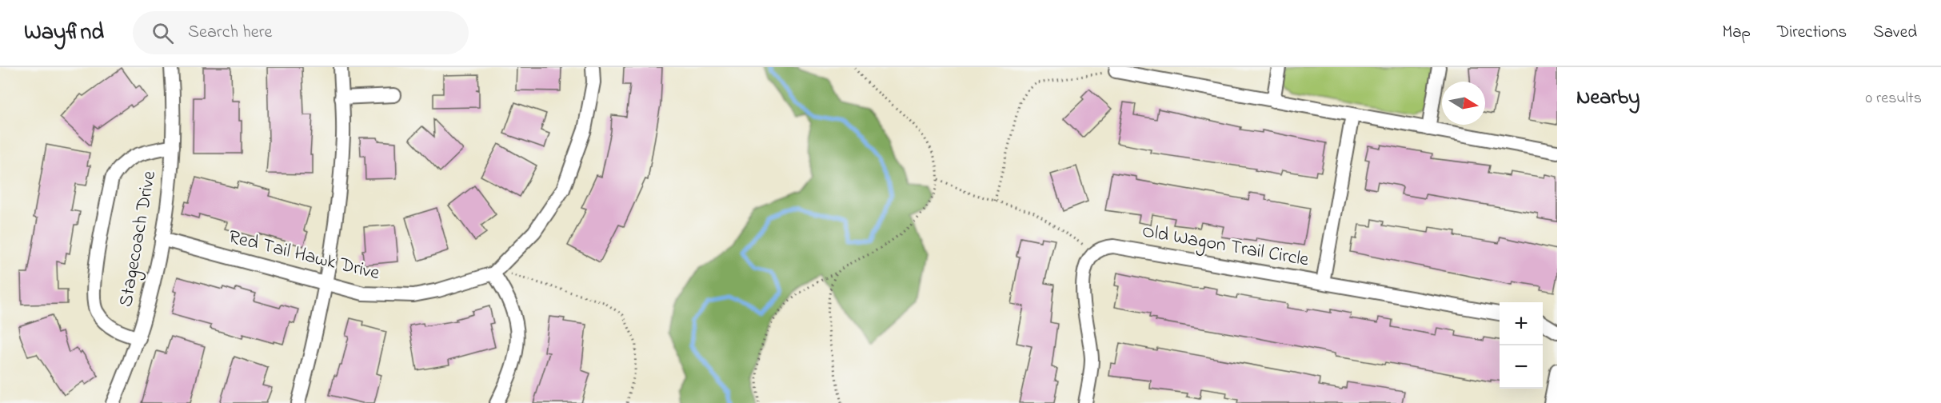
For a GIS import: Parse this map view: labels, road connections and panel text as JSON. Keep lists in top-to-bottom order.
{
  "streets": {
    "street": ["Stagecoach Drive", "Old Wagon Trail Circle", "Red Tail Hawk Drive"]
  },
  "crossings": [
    ["Stagecoach Drive", "Red Tail Hawk Drive"]
  ],
  "north": "right",
  "page": {
    "header": "Wayfind",
    "search": "Search here",
    "nav": ["Map", "Directions", "Saved"],
    "heading": ["Nearby", "0 results"],
    "map_buttons": ["+", "−"]
  }
}
